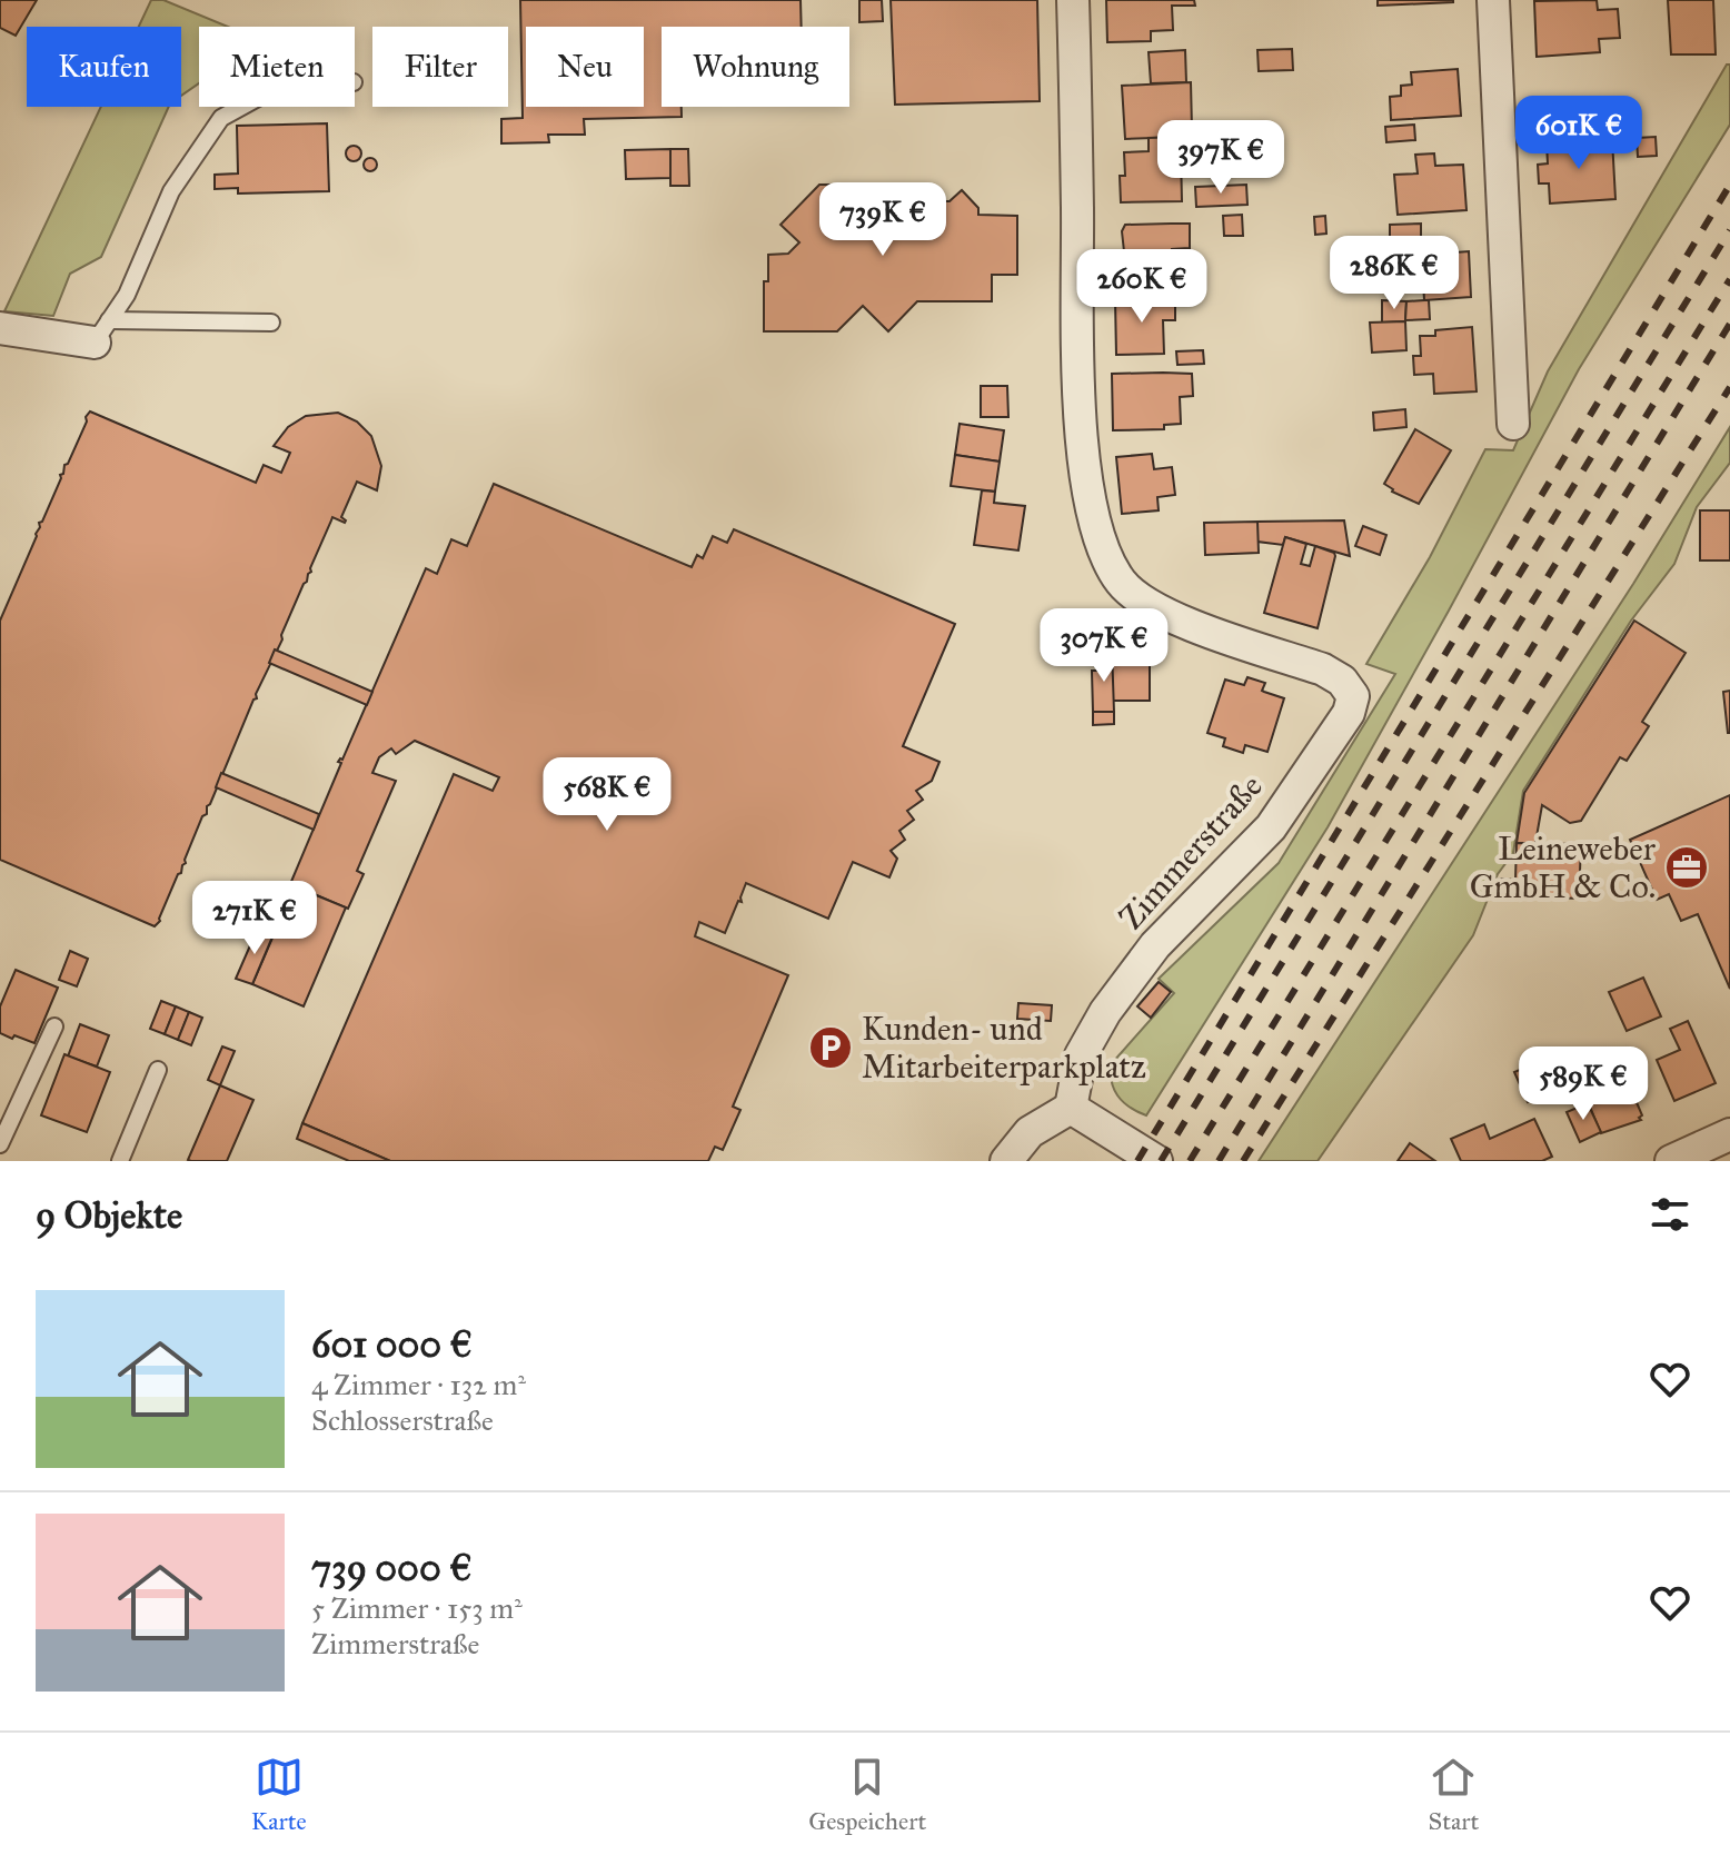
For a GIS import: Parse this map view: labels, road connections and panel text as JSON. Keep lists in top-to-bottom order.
{
  "streets": {
    "street": ["Zimmerstraße"]
  },
  "places": {
    "office": ["Leineweber GmbH & Co."],
    "parking": ["Kunden- und Mitarbeiterparkplatz"]
  },
  "page": {
    "chip": [
      "Kaufen",
      "Mieten",
      "Filter",
      "Neu",
      "Wohnung"
    ],
    "price": [
      "601K €",
      "397K €",
      "739K €",
      "286K €",
      "260K €",
      "307K €",
      "568K €",
      "271K €",
      "589K €"
    ],
    "heading": "9 Objekte",
    "list": [
      {
        "name": "601 000 €",
        "note": "4 Zimmer · 132 m² · Schlosserstraße"
      },
      {
        "name": "739 000 €",
        "note": "5 Zimmer · 153 m² · Zimmerstraße"
      }
    ],
    "tabs": ["Karte", "Gespeichert", "Start"]
  }
}
